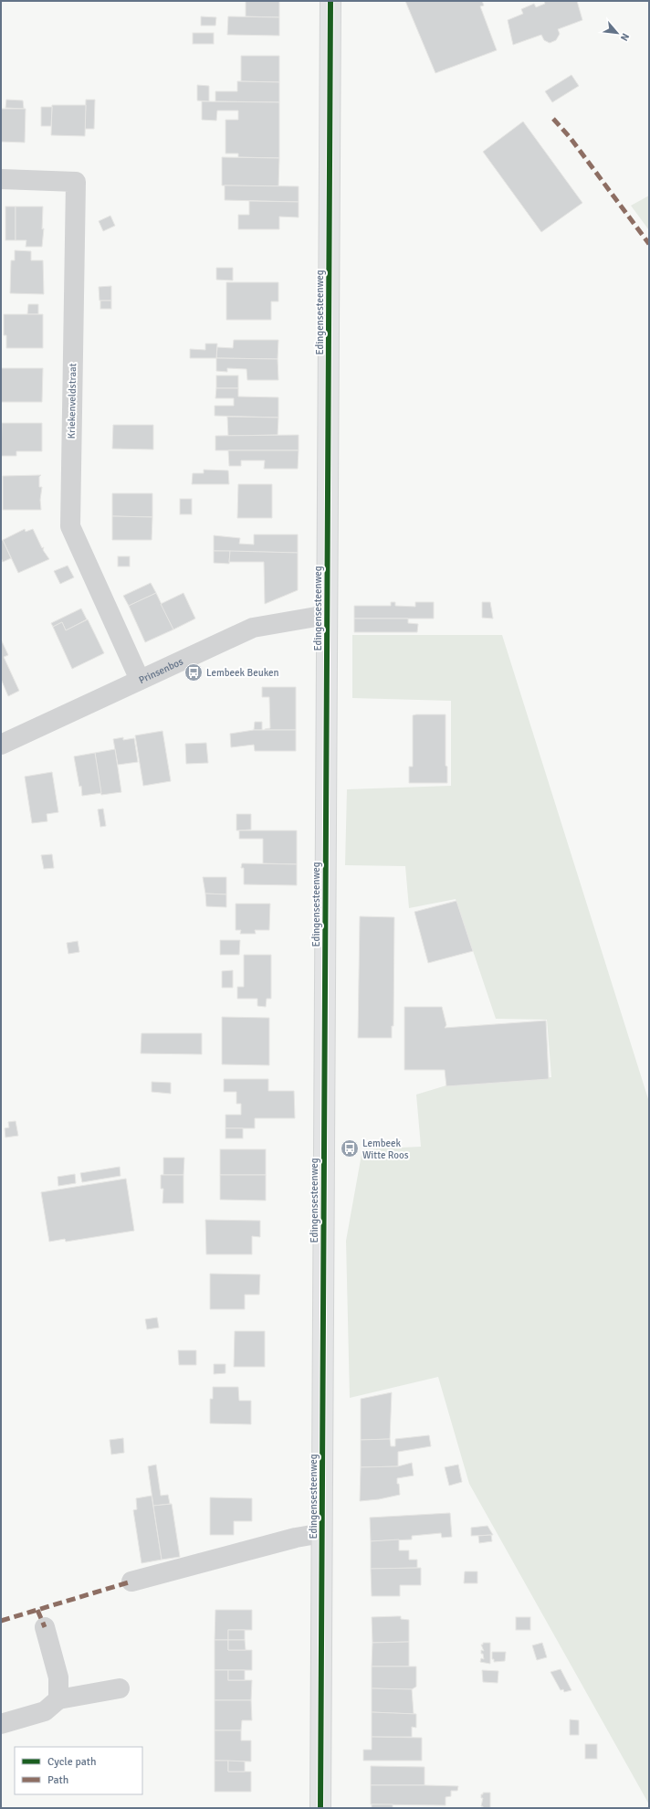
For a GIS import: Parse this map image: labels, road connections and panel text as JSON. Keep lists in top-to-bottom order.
{
  "streets": {
    "main road": ["Edingensesteenweg"],
    "street": ["Kriekenveldstraat", "Prinsenbos"]
  },
  "crossings": [
    ["Edingensesteenweg", "Prinsenbos"],
    ["Kriekenveldstraat", "Prinsenbos"]
  ],
  "places": {
    "bus stop": ["Lembeek Beuken", "Lembeek Witte Roos"]
  },
  "legend": ["Cycle path", "Path"],
  "north": "bottom right"
}
